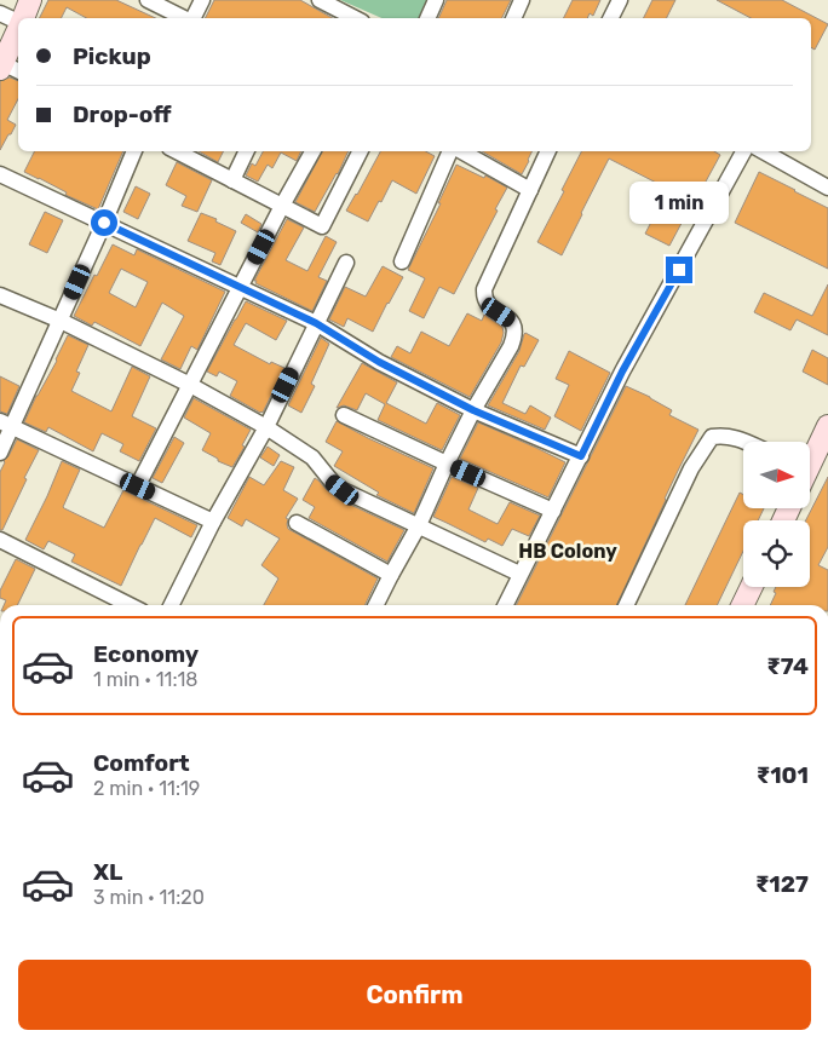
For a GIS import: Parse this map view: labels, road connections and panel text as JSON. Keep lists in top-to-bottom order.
{
  "districts": ["HB Colony"],
  "north": "right",
  "page": {
    "banner": ["Pickup", "Drop-off"],
    "bubble": "1 min",
    "list": [
      {
        "name": "Economy",
        "note": "1 min · 11:18",
        "value": "₹74"
      },
      {
        "name": "Comfort",
        "note": "2 min · 11:19",
        "value": "₹101"
      },
      {
        "name": "XL",
        "note": "3 min · 11:20",
        "value": "₹127"
      }
    ],
    "buttons": "Confirm"
  }
}
